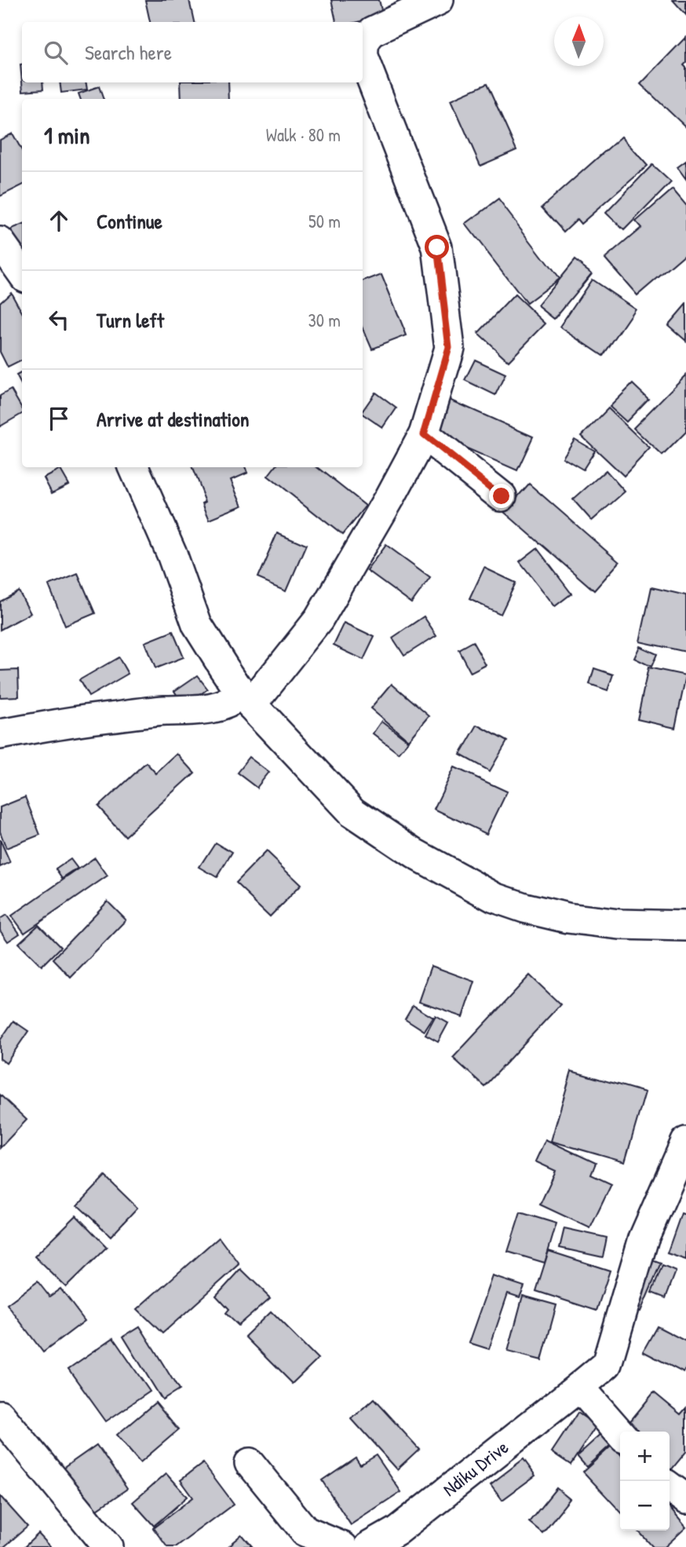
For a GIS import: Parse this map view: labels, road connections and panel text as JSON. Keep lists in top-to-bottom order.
{
  "streets": {
    "street": ["Ndiku Drive"]
  },
  "north": "top",
  "page": {
    "search": "Search here",
    "heading": ["1 min", "Walk · 80 m"],
    "list": [
      ["Continue", "50 m"],
      ["Turn left", "30 m"],
      "Arrive at destination"
    ],
    "map_buttons": ["+", "−"]
  }
}
